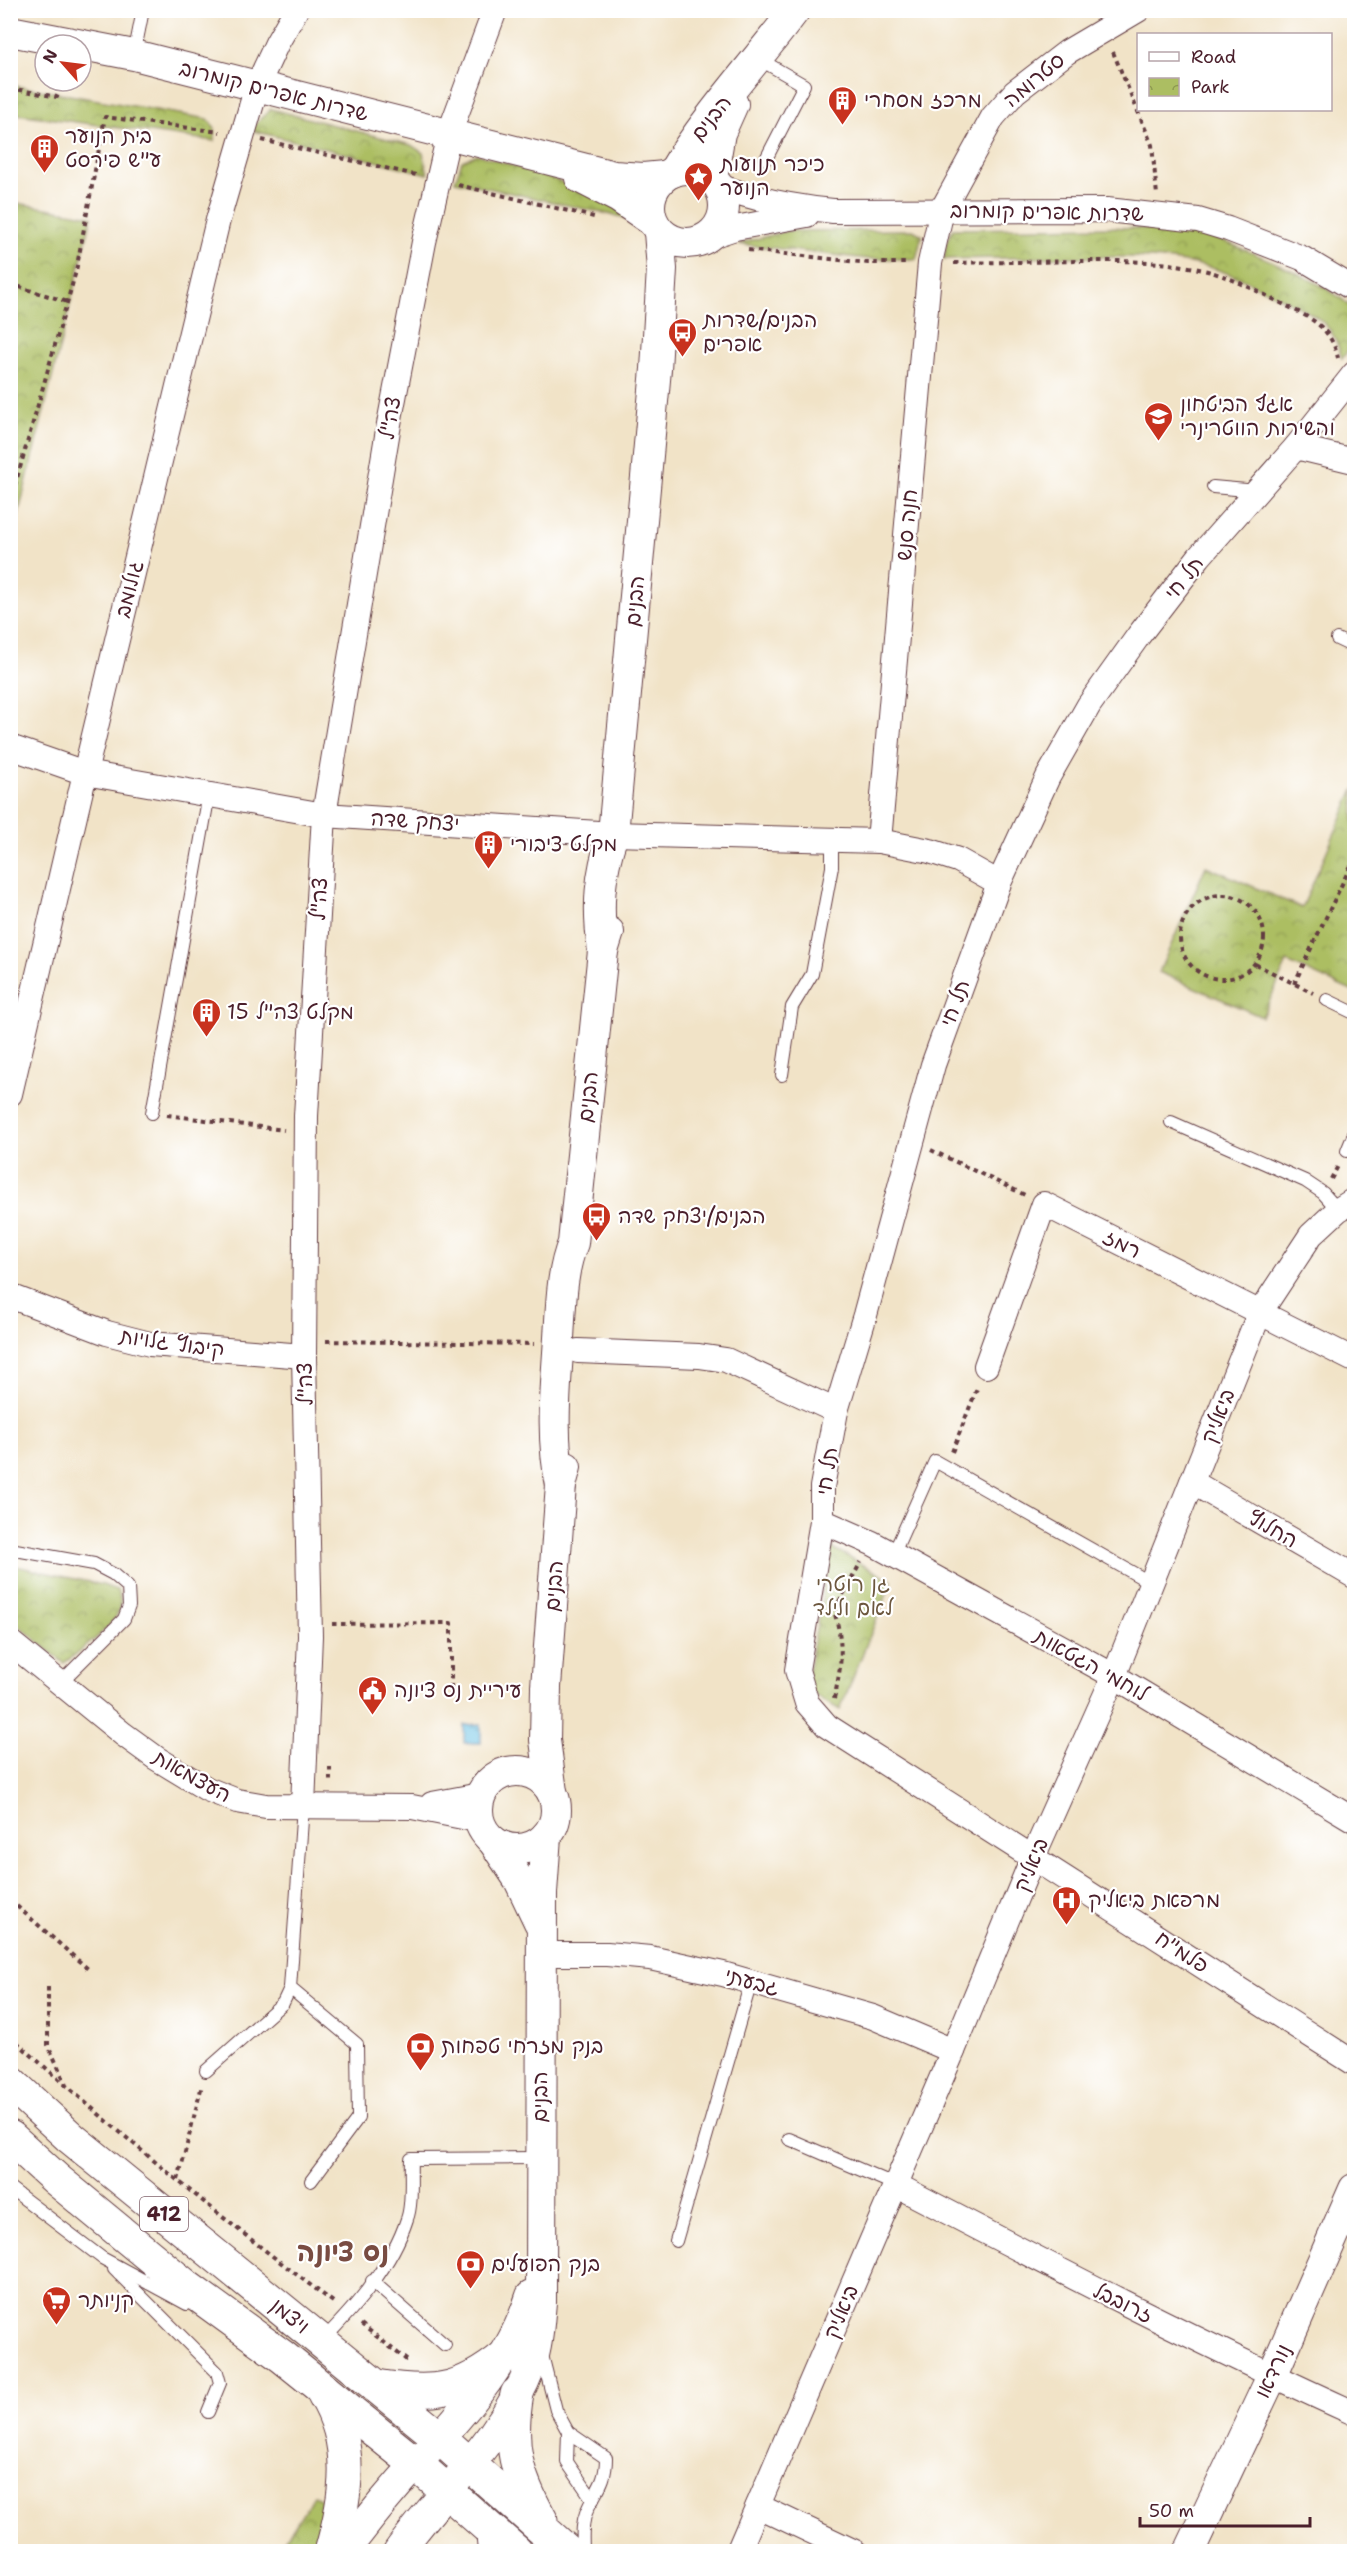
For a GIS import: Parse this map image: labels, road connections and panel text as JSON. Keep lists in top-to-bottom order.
{
  "streets": {
    "main road": ["412", "ויצמן"],
    "street": [
      "סטרומה",
      "שדרות אפרים קומרוב",
      "הבנים",
      "צה\"ל",
      "חנה סנש",
      "תל חי",
      "גולומב",
      "יצחק שדה",
      "רמז",
      "קיבוץ גלויות",
      "ביאליק",
      "החלוץ",
      "לוחמי הגטאות",
      "העצמאות",
      "פלמ\"ח",
      "גבעתי",
      "זרובבל",
      "נורדאו"
    ]
  },
  "crossings": [
    ["סטרומה", "שדרות אפרים קומרוב"],
    ["סטרומה", "חנה סנש"],
    ["שדרות אפרים קומרוב", "הבנים"],
    ["שדרות אפרים קומרוב", "צה\"ל"],
    ["שדרות אפרים קומרוב", "חנה סנש"],
    ["שדרות אפרים קומרוב", "גולומב"],
    ["הבנים", "יצחק שדה"],
    ["הבנים", "העצמאות"],
    ["הבנים", "גבעתי"],
    ["הבנים", "ויצמן"],
    ["צה\"ל", "יצחק שדה"],
    ["צה\"ל", "קיבוץ גלויות"],
    ["צה\"ל", "העצמאות"],
    ["חנה סנש", "יצחק שדה"],
    ["תל חי", "יצחק שדה"],
    ["תל חי", "לוחמי הגטאות"],
    ["תל חי", "פלמ\"ח"],
    ["גולומב", "יצחק שדה"],
    ["רמז", "ביאליק"],
    ["ביאליק", "החלוץ"],
    ["ביאליק", "לוחמי הגטאות"],
    ["ביאליק", "פלמ\"ח"],
    ["ביאליק", "גבעתי"],
    ["ביאליק", "זרובבל"],
    ["זרובבל", "נורדאו"]
  ],
  "districts": ["נס ציונה"],
  "parks": ["גן רוטרי לאם ולילד"],
  "places": {
    "building": [
      "מרכז מסחרי",
      "בית הנוער ע\"ש פירסט",
      "מקלט ציבורי",
      "מקלט צה\"ל 15"
    ],
    "place": ["כיכר תנועות הנוער"],
    "bus stop": ["הבנים/שדרות אפרים", "הבנים/יצחק שדה"],
    "school or university": ["אגף הביטחון והשירות הווטרינרי"],
    "public building": ["עיריית נס ציונה"],
    "hospital": ["מרפאת ביאליק"],
    "bank": ["בנק מזרחי טפחות", "בנק הפועלים"],
    "supermarket": ["קניותר"]
  },
  "legend": ["Road", "Park"],
  "scale_bar": "50 m",
  "north": "top left"
}
